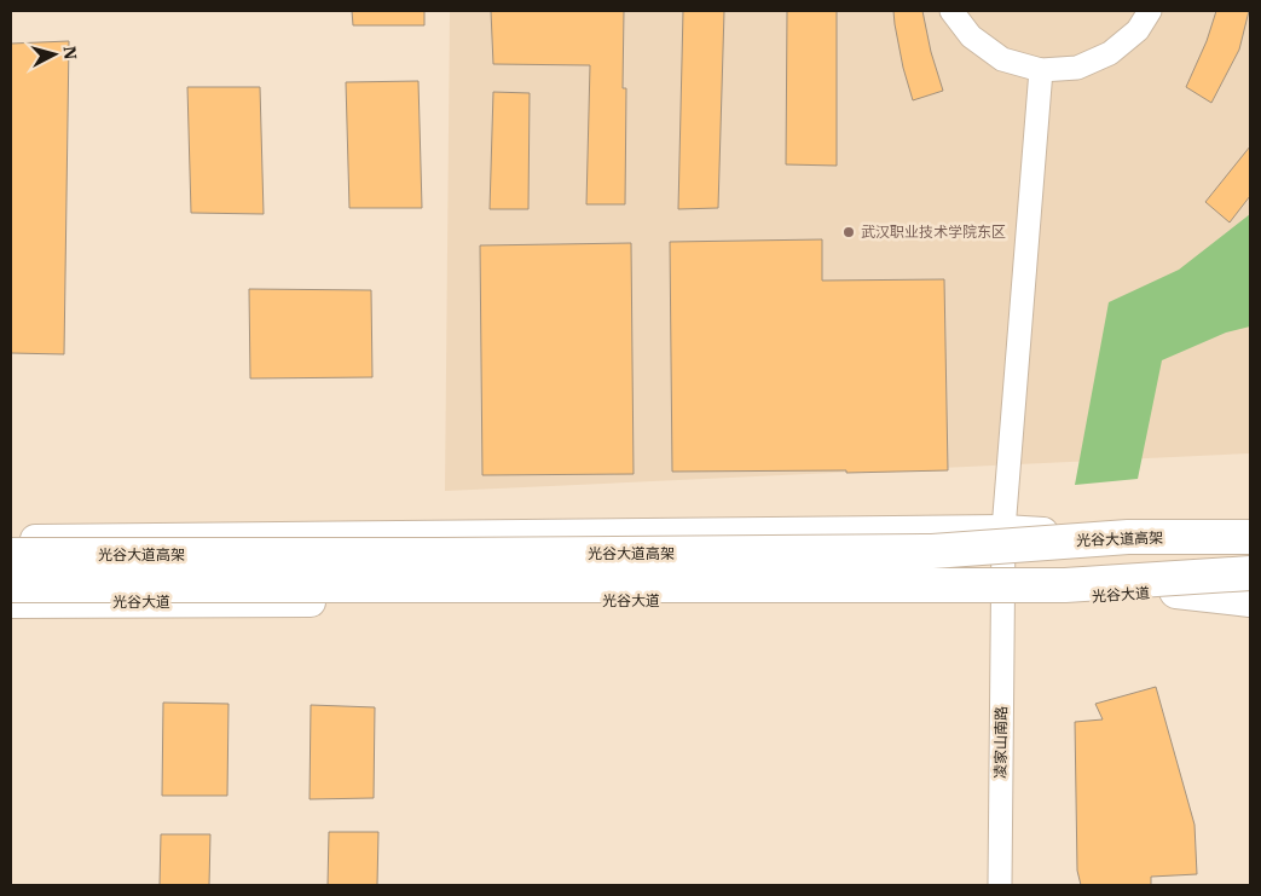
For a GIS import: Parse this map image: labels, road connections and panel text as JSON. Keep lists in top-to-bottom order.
{
  "streets": {
    "highway": ["光谷大道高架"],
    "main road": ["光谷大道"],
    "street": ["凌家山南路"]
  },
  "crossings": [
    ["光谷大道", "凌家山南路"]
  ],
  "places": ["武汉职业技术学院东区"],
  "north": "right"
}
